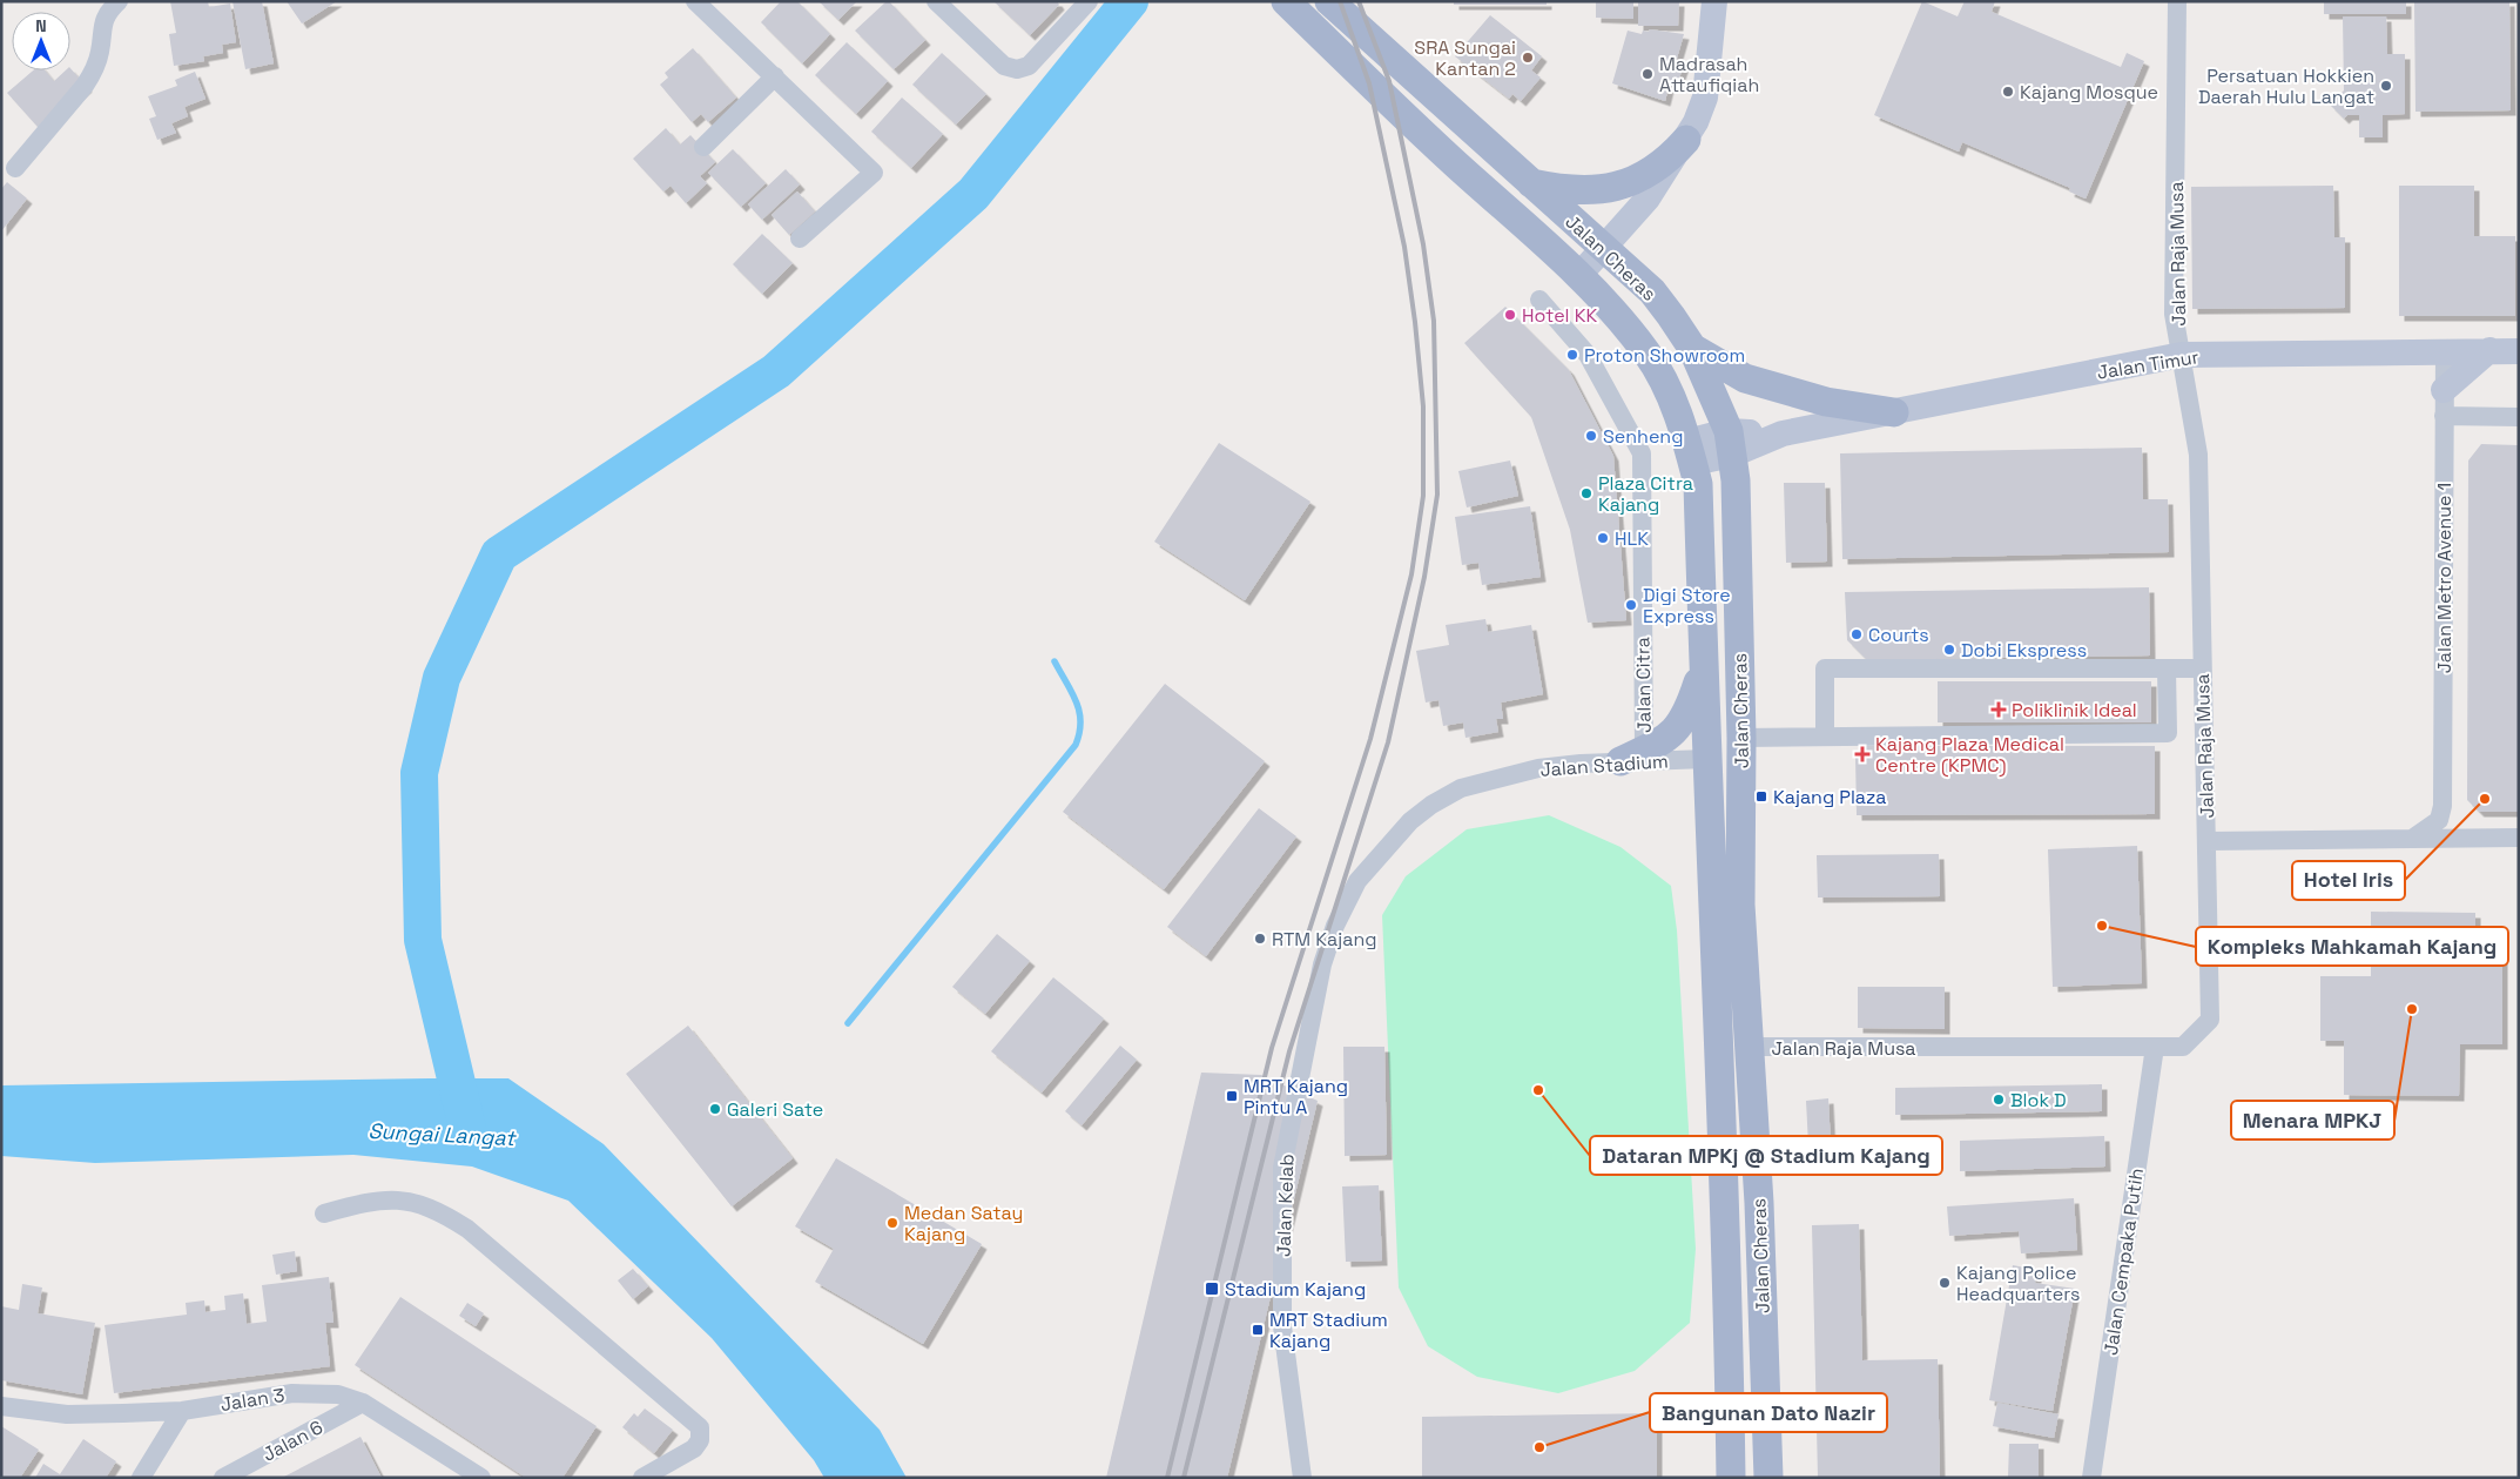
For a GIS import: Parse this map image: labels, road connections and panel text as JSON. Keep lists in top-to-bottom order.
{
  "streets": {
    "main road": ["Jalan Cheras", "Jalan Timur"],
    "street": [
      "Jalan Raja Musa",
      "Jalan Metro Avenue 1",
      "Jalan Citra",
      "Jalan Stadium",
      "Jalan Kelab",
      "Jalan Cempaka Putih",
      "Jalan 3",
      "Jalan 6"
    ]
  },
  "crossings": [
    ["Jalan Raja Musa", "Jalan Cheras"],
    ["Jalan Raja Musa", "Jalan Timur"],
    ["Jalan Raja Musa", "Jalan Cempaka Putih"],
    ["Jalan Cheras", "Jalan Timur"],
    ["Jalan Cheras", "Jalan Stadium"],
    ["Jalan Timur", "Jalan Metro Avenue 1"],
    ["Jalan Citra", "Jalan Stadium"],
    ["Jalan Stadium", "Jalan Kelab"],
    ["Jalan 3", "Jalan 6"]
  ],
  "water": ["Sungai Langat"],
  "places": {
    "other": [
      "SRA Sungai Kantan 2",
      "Madrasah Attaufiqiah",
      "Persatuan Hokkien Daerah Hulu Langat",
      "Kajang Mosque",
      "Hotel KK",
      "Proton Showroom",
      "Senheng",
      "Plaza Citra Kajang",
      "HLK",
      "Digi Store Express",
      "Courts",
      "Dobi Ekspress",
      "Hotel Iris",
      "Kompleks Mahkamah Kajang",
      "RTM Kajang",
      "Menara MPKJ",
      "Dataran MPKj @ Stadium Kajang",
      "Blok D",
      "Galeri Sate",
      "Medan Satay Kajang",
      "Kajang Police Headquarters",
      "Bangunan Dato Nazir"
    ],
    "health": ["Poliklinik Ideal", "Kajang Plaza Medical Centre (KPMC)"],
    "transit": [
      "Kajang Plaza",
      "MRT Kajang Pintu A",
      "Stadium Kajang",
      "MRT Stadium Kajang"
    ]
  },
  "north": "top"
}
